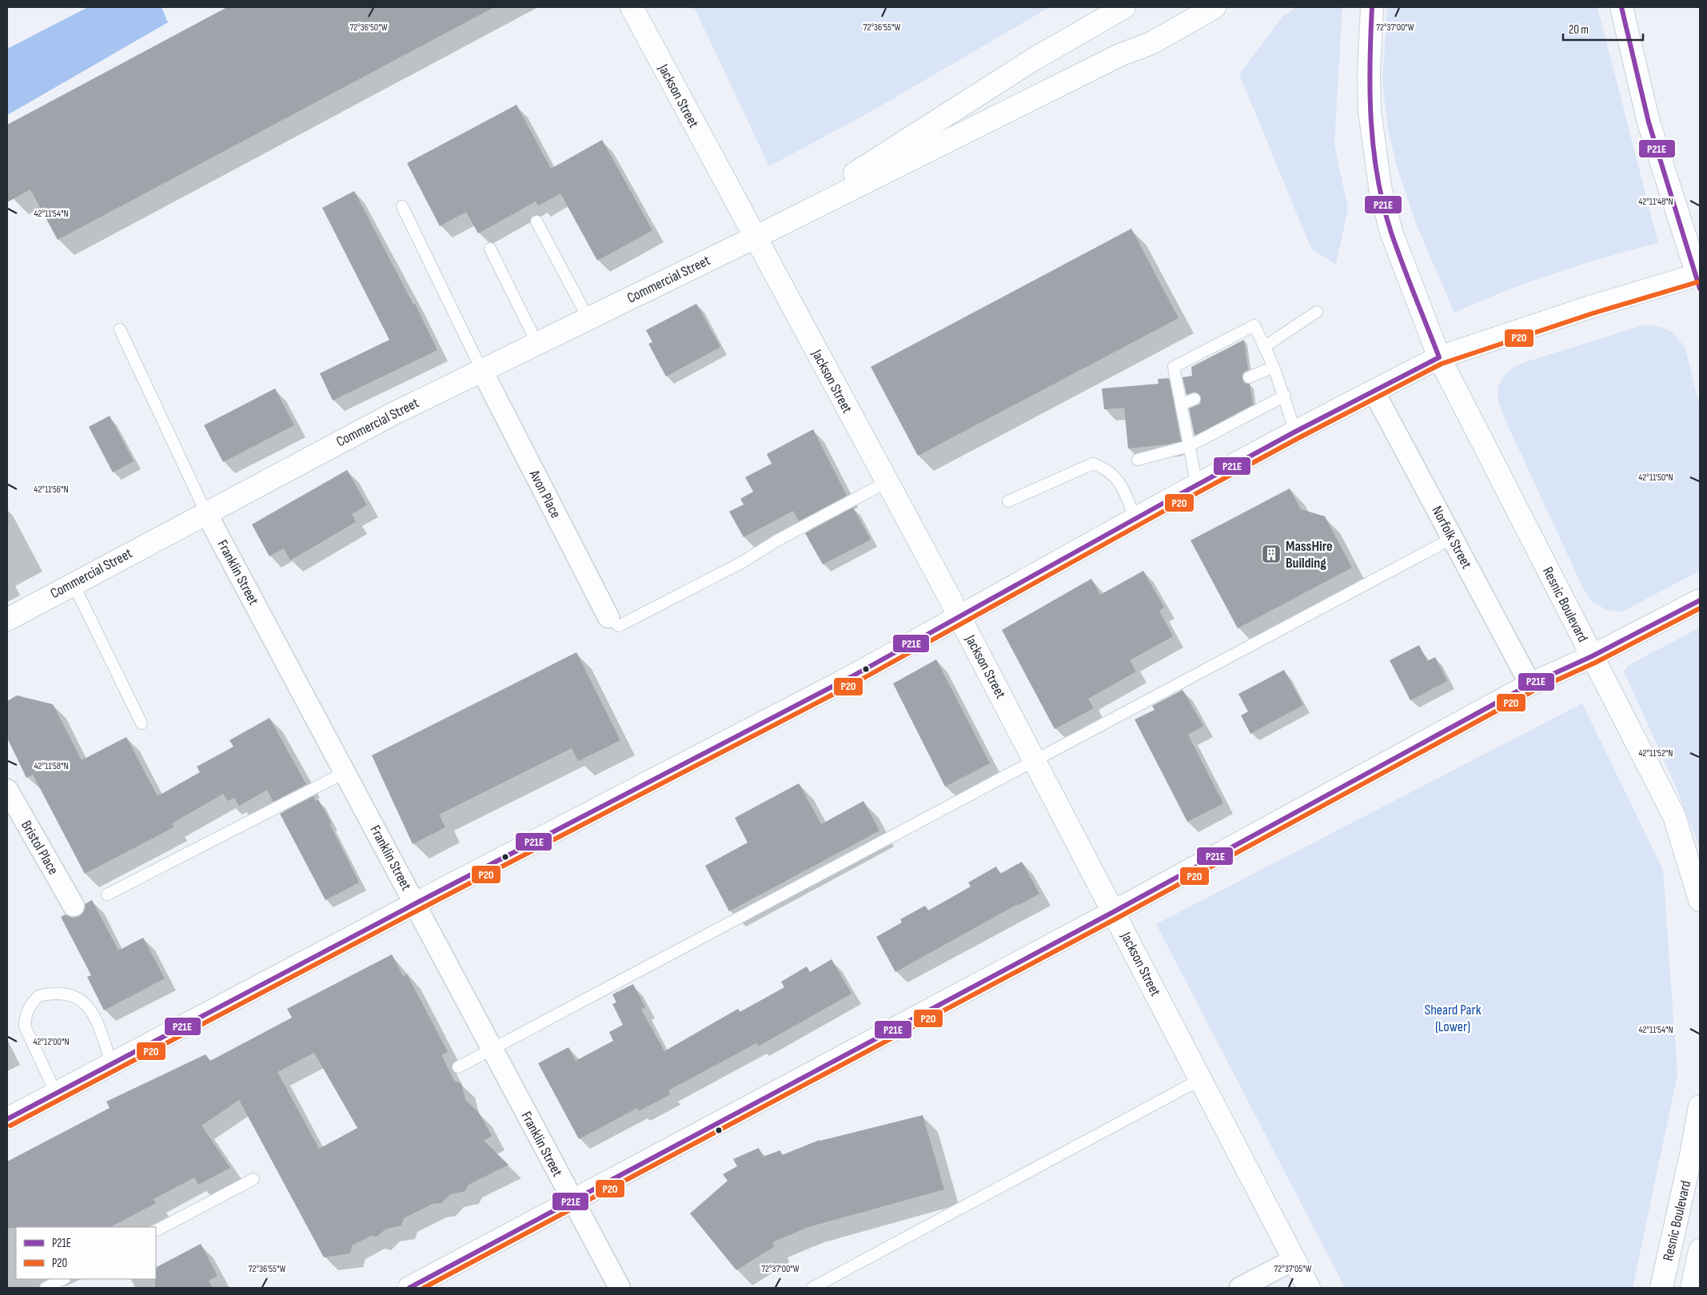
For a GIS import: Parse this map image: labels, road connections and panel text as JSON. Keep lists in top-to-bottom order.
{
  "streets": {
    "main road": ["Jackson Street", "Commercial Street", "Resnic Boulevard"],
    "street": [
      "Avon Place",
      "Norfolk Street",
      "Franklin Street",
      "Bristol Place"
    ]
  },
  "crossings": [
    ["Jackson Street", "Commercial Street"],
    ["Commercial Street", "Avon Place"],
    ["Commercial Street", "Franklin Street"]
  ],
  "parks": ["Sheard Park (Lower)"],
  "places": {
    "building": ["MassHire Building"]
  },
  "lines": ["transit line P21E", "transit line P20"],
  "legend": ["P21E", "P20"],
  "scale_bar": "20 m",
  "coordinates": [
    "72°36'50\"W",
    "72°36'55\"W",
    "72°37'00\"W",
    "42°11'48\"N",
    "42°11'54\"N",
    "42°11'50\"N",
    "42°11'56\"N",
    "42°11'52\"N",
    "42°11'58\"N",
    "42°12'00\"N",
    "72°37'05\"W"
  ]
}
